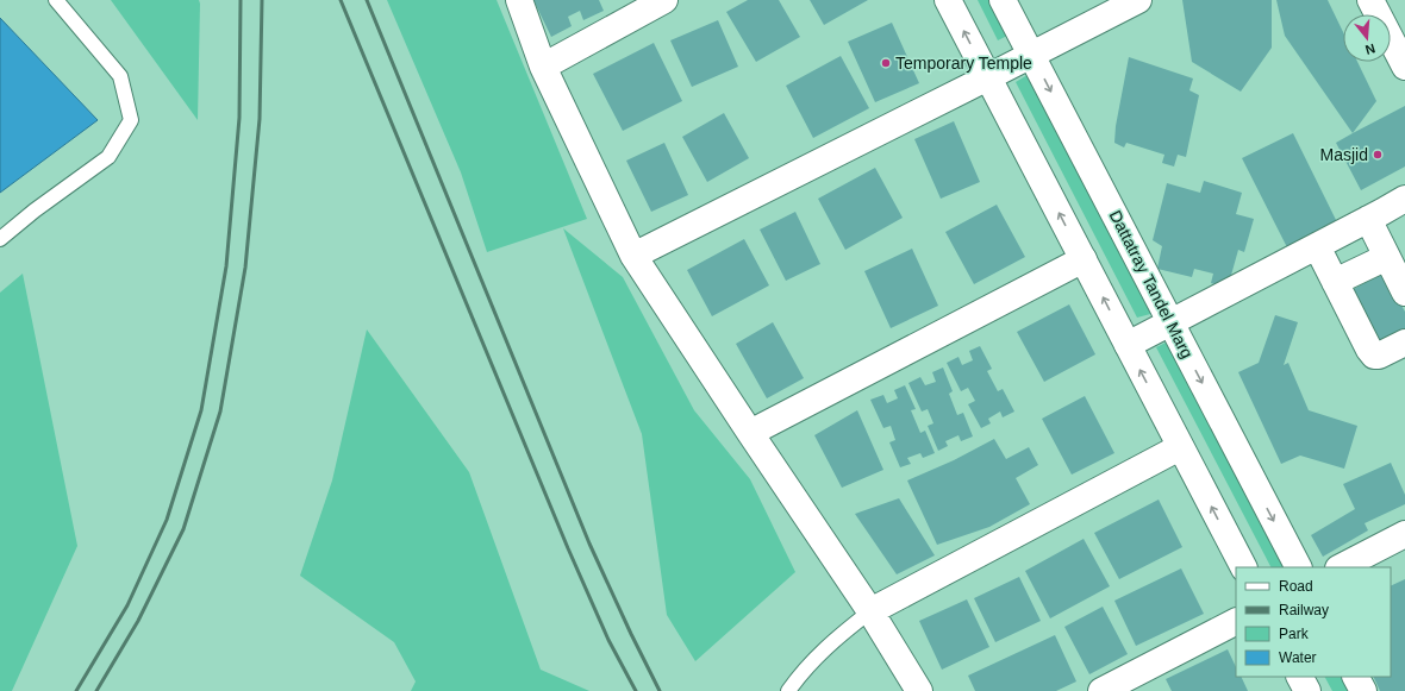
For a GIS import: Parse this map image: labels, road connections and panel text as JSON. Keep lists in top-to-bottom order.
{
  "streets": {
    "street": ["Dattatray Tandel Marg"]
  },
  "places": ["Temporary Temple", "Masjid"],
  "legend": [
    "Road",
    "Railway",
    "Park",
    "Water"
  ],
  "north": "bottom"
}
